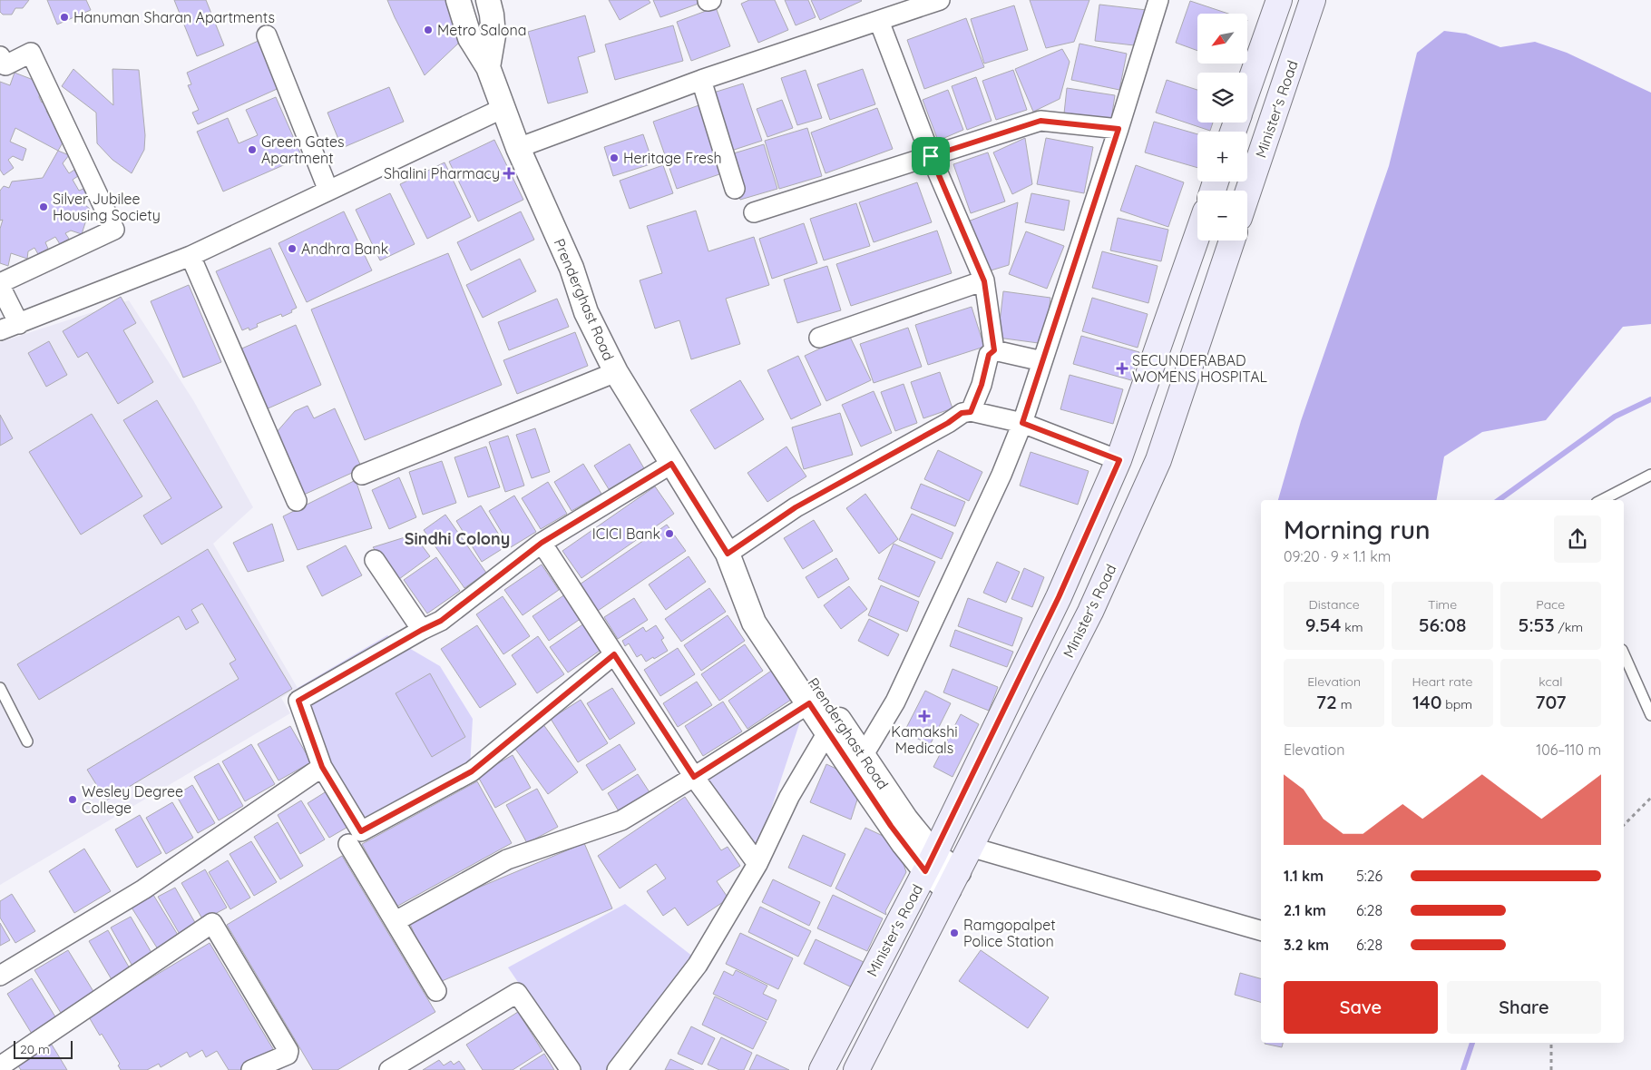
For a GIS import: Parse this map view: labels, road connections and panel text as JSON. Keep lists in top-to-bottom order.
{
  "streets": {
    "main road": ["Minister's Road"],
    "street": ["Prenderghast Road"]
  },
  "crossings": [
    ["Minister's Road", "Prenderghast Road"]
  ],
  "districts": ["Sindhi Colony"],
  "places": {
    "other": [
      "Hanuman Sharan Apartments",
      "Metro Salona",
      "Green Gates Apartment",
      "Heritage Fresh",
      "Silver Jubilee Housing Society",
      "Andhra Bank",
      "ICICI Bank",
      "Wesley Degree College",
      "Ramgopalpet Police Station"
    ],
    "health": ["Shalini Pharmacy", "SECUNDERABAD WOMENS HOSPITAL", "Kamakshi Medicals"]
  },
  "scale_bar": "20 m",
  "north": "bottom left",
  "page": {
    "map_buttons": ["+", "−"],
    "heading": ["Morning run", "09:20 · 9 × 1.1 km"],
    "stats": [
      ["Distance", "9.54 km"],
      ["Time", "56:08"],
      ["Pace", "5:53 /km"],
      ["Elevation", "72 m"],
      ["Heart rate", "140 bpm"],
      ["kcal", "707"]
    ],
    "chart": ["Elevation", "106–110 m"],
    "list": [
      {
        "name": "1.1 km",
        "note": "5:26"
      },
      {
        "name": "2.1 km",
        "note": "6:28"
      },
      {
        "name": "3.2 km",
        "note": "6:28"
      }
    ],
    "buttons": ["Save", "Share"],
    "scale": "20 m"
  }
}
